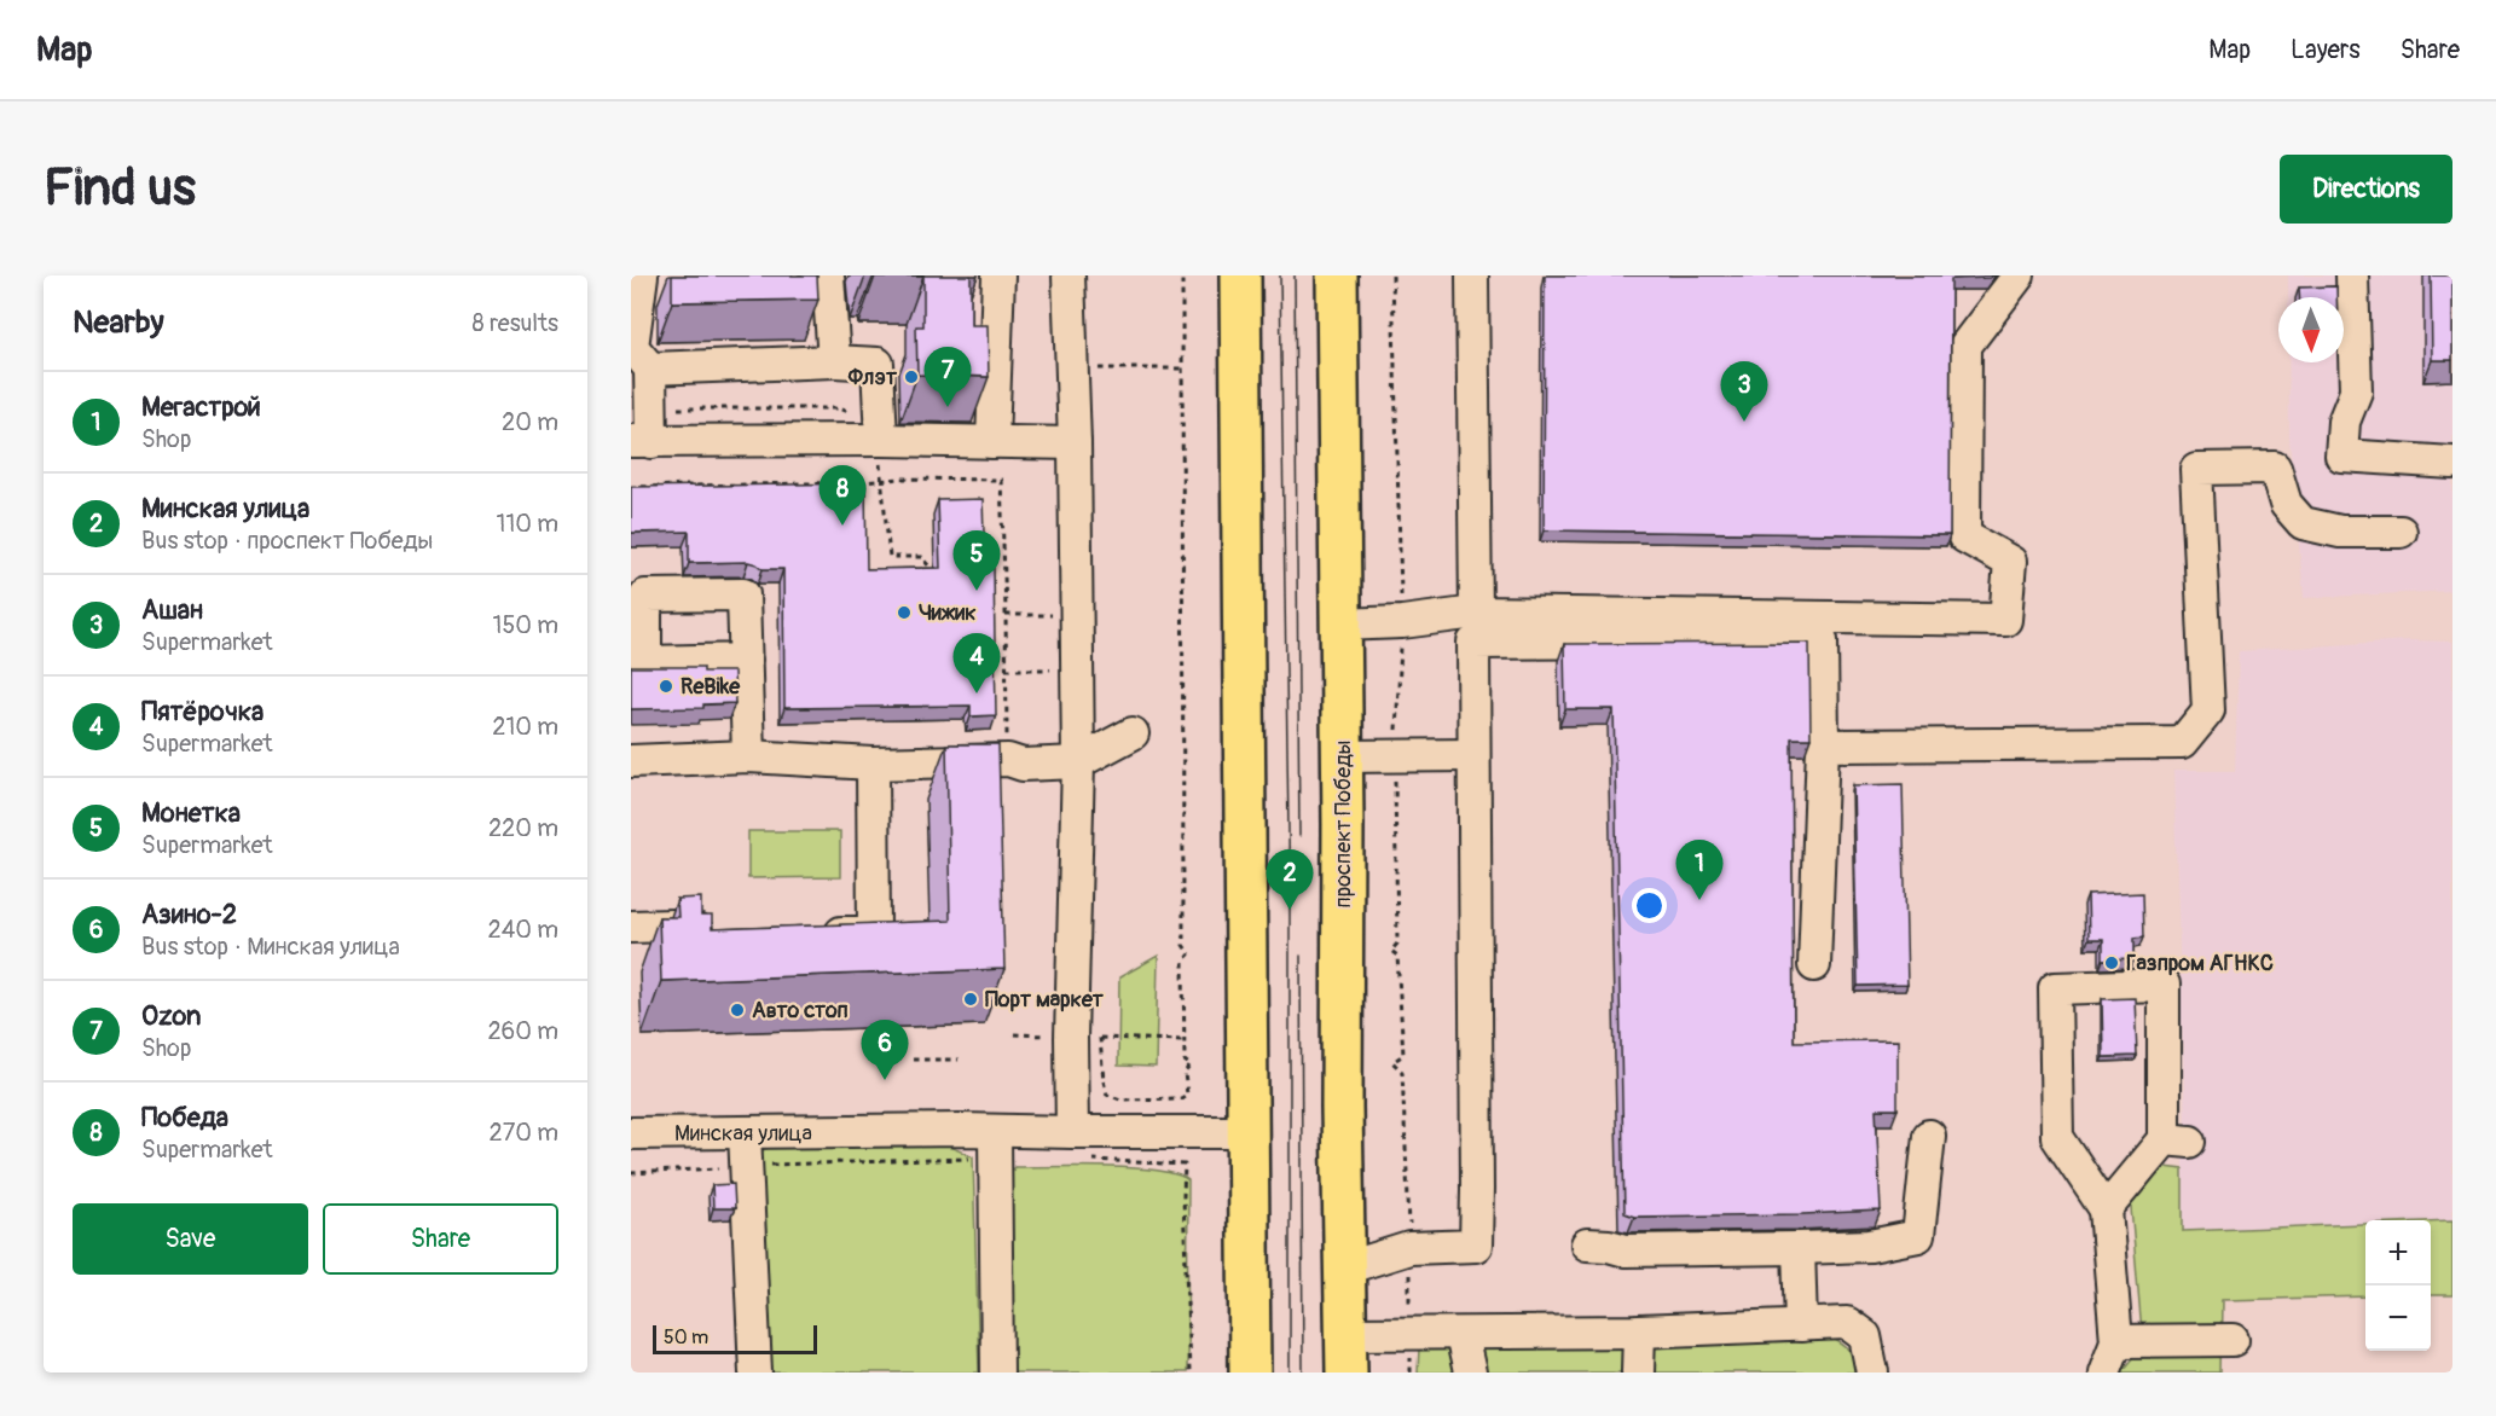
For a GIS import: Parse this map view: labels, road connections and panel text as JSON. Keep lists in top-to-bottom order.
{
  "streets": {
    "main road": ["проспект Победы"],
    "street": ["Минская улица"]
  },
  "places": [
    "Флэт",
    "Чижик",
    "ReBike",
    "Газпром АГНКС",
    "Порт маркет",
    "Авто стоп"
  ],
  "scale_bar": "50 m",
  "north": "bottom",
  "page": {
    "header": "Map",
    "nav": ["Map", "Layers", "Share"],
    "buttons": [
      "Directions",
      ["Save", "Share"]
    ],
    "title": "Find us",
    "heading": ["Nearby", "8 results"],
    "pins": [
      "7",
      "3",
      "8",
      "5",
      "4",
      "1",
      "2",
      "6"
    ],
    "list": [
      {
        "mark": "1",
        "name": "Мегастрой",
        "note": "Shop",
        "value": "20 m"
      },
      {
        "mark": "2",
        "name": "Минская улица",
        "note": "Bus stop · проспект Победы",
        "value": "110 m"
      },
      {
        "mark": "3",
        "name": "Ашан",
        "note": "Supermarket",
        "value": "150 m"
      },
      {
        "mark": "4",
        "name": "Пятёрочка",
        "note": "Supermarket",
        "value": "210 m"
      },
      {
        "mark": "5",
        "name": "Монетка",
        "note": "Supermarket",
        "value": "220 m"
      },
      {
        "mark": "6",
        "name": "Азино-2",
        "note": "Bus stop · Минская улица",
        "value": "240 m"
      },
      {
        "mark": "7",
        "name": "Ozon",
        "note": "Shop",
        "value": "260 m"
      },
      {
        "mark": "8",
        "name": "Победа",
        "note": "Supermarket",
        "value": "270 m"
      }
    ],
    "map_buttons": ["+", "−"],
    "scale": "50 m"
  }
}
